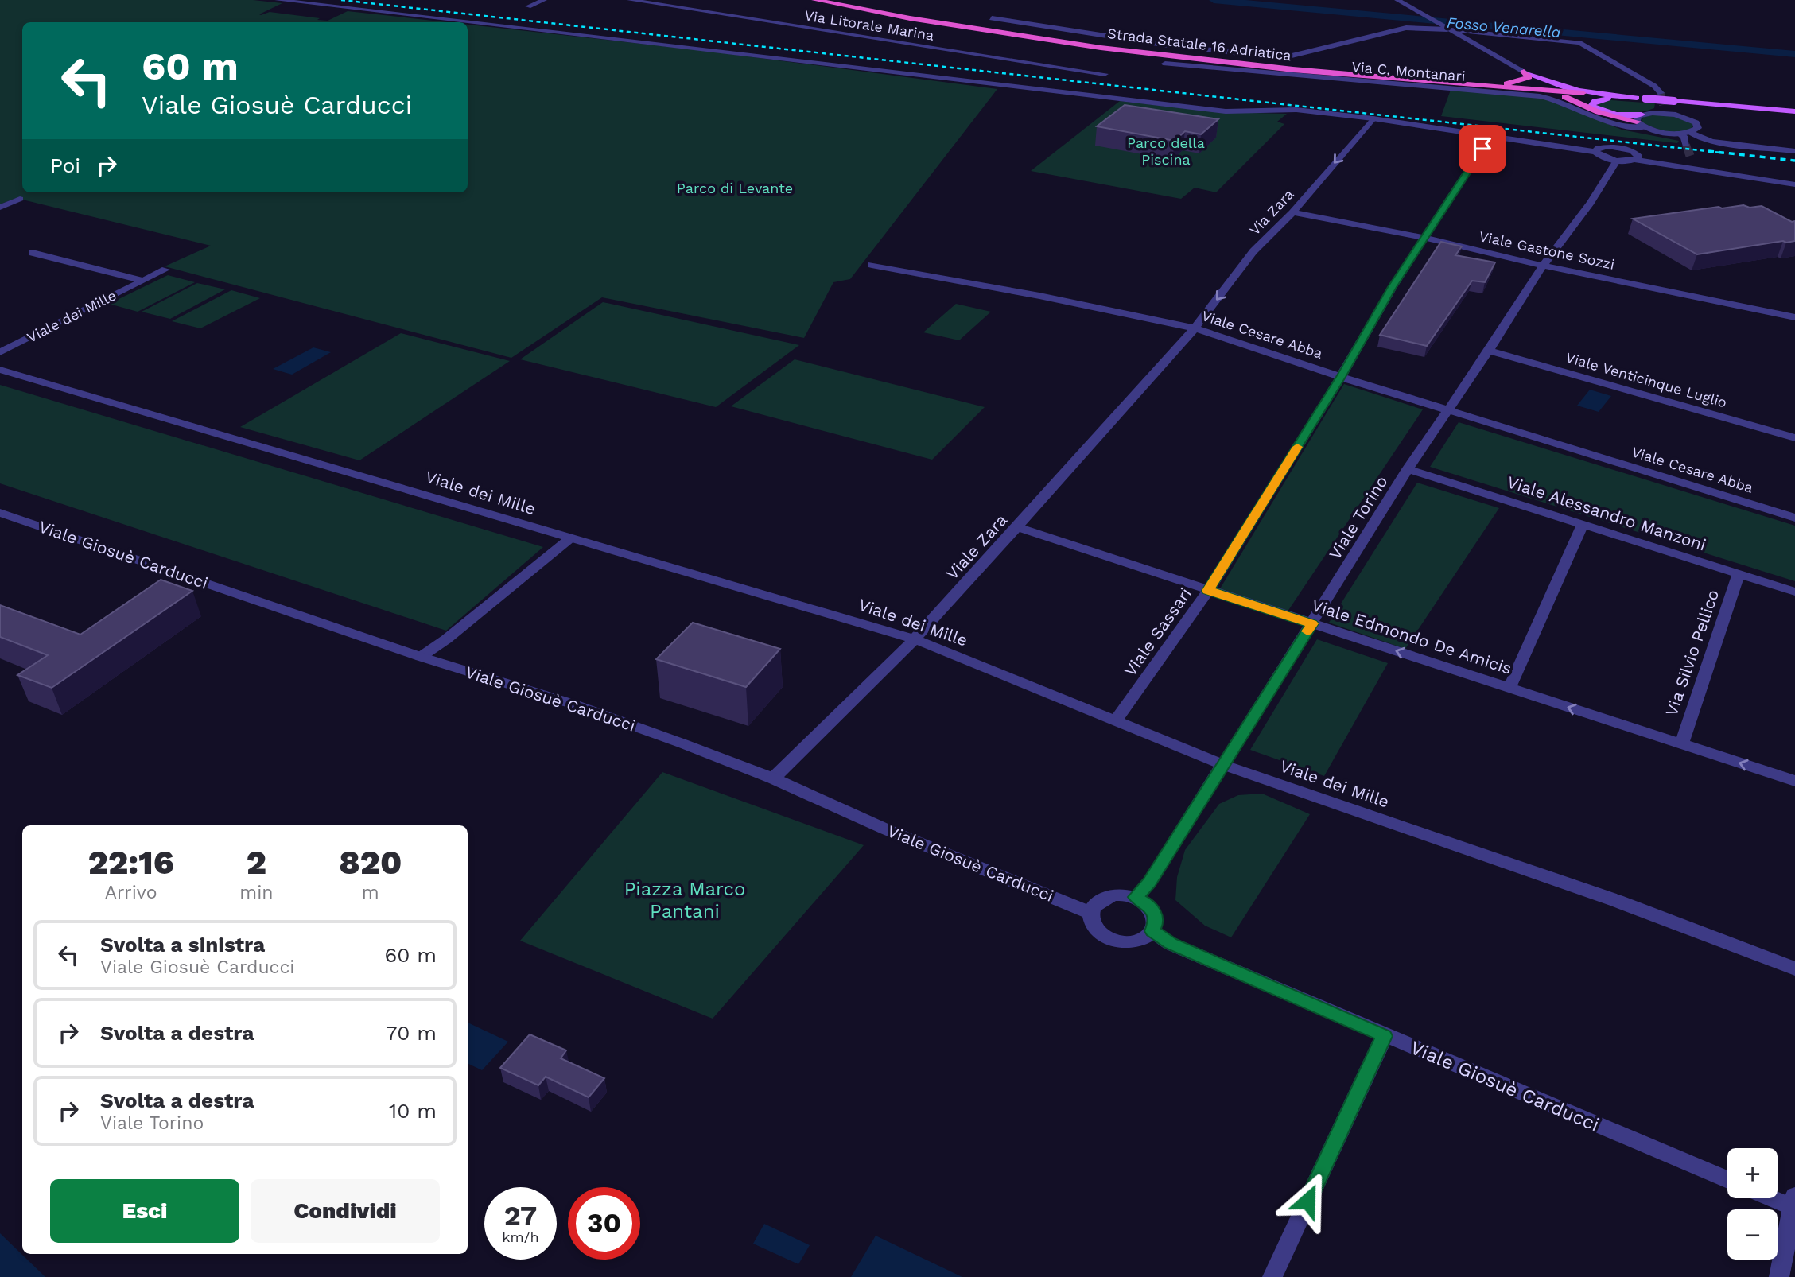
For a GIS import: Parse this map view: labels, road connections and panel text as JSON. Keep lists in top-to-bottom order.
{
  "streets": {
    "highway": ["Strada Statale 16 Adriatica"],
    "street": [
      "Via Litorale Marina",
      "Via C. Montanari",
      "Via Zara",
      "Viale Gastone Sozzi",
      "Viale dei Mille",
      "Viale Cesare Abba",
      "Viale Venticinque Luglio",
      "Viale Alessandro Manzoni",
      "Viale Torino",
      "Viale Zara",
      "Viale Giosuè Carducci",
      "Viale Sassari",
      "Viale Edmondo De Amicis",
      "Via Silvio Pellico"
    ]
  },
  "crossings": [
    ["Via Zara", "Viale Gastone Sozzi"],
    ["Via Zara", "Viale Cesare Abba"],
    ["Via Zara", "Viale Zara"],
    ["Viale Gastone Sozzi", "Viale Torino"],
    ["Viale Gastone Sozzi", "Viale Sassari"],
    ["Viale dei Mille", "Viale Torino"],
    ["Viale dei Mille", "Viale Zara"],
    ["Viale dei Mille", "Viale Sassari"],
    ["Viale Cesare Abba", "Viale Torino"],
    ["Viale Cesare Abba", "Viale Zara"],
    ["Viale Cesare Abba", "Viale Sassari"],
    ["Viale Venticinque Luglio", "Viale Torino"],
    ["Viale Alessandro Manzoni", "Viale Torino"],
    ["Viale Alessandro Manzoni", "Via Silvio Pellico"],
    ["Viale Torino", "Viale Giosuè Carducci"],
    ["Viale Torino", "Viale Edmondo De Amicis"],
    ["Viale Zara", "Viale Giosuè Carducci"],
    ["Viale Zara", "Viale Edmondo De Amicis"],
    ["Viale Sassari", "Viale Edmondo De Amicis"],
    ["Viale Edmondo De Amicis", "Via Silvio Pellico"]
  ],
  "one_way": ["Via Zara", "Viale Edmondo De Amicis"],
  "water": ["Fosso Venarella"],
  "parks": ["Parco della Piscina", "Parco di Levante", "Piazza Marco Pantani"],
  "page": {
    "turn": ["60 m", "Viale Giosuè Carducci"],
    "then": "Poi",
    "eta": [
      "22:16",
      "Arrivo",
      "2",
      "min",
      "820",
      "m"
    ],
    "list": [
      {
        "name": "Svolta a sinistra",
        "note": "Viale Giosuè Carducci",
        "value": "60 m"
      },
      {
        "name": "Svolta a destra",
        "value": "70 m"
      },
      {
        "name": "Svolta a destra",
        "note": "Viale Torino",
        "value": "10 m"
      }
    ],
    "map_buttons": ["+", "−"],
    "buttons": ["Esci", "Condividi"],
    "speed": "27 km/h",
    "limit": "30"
  }
}
